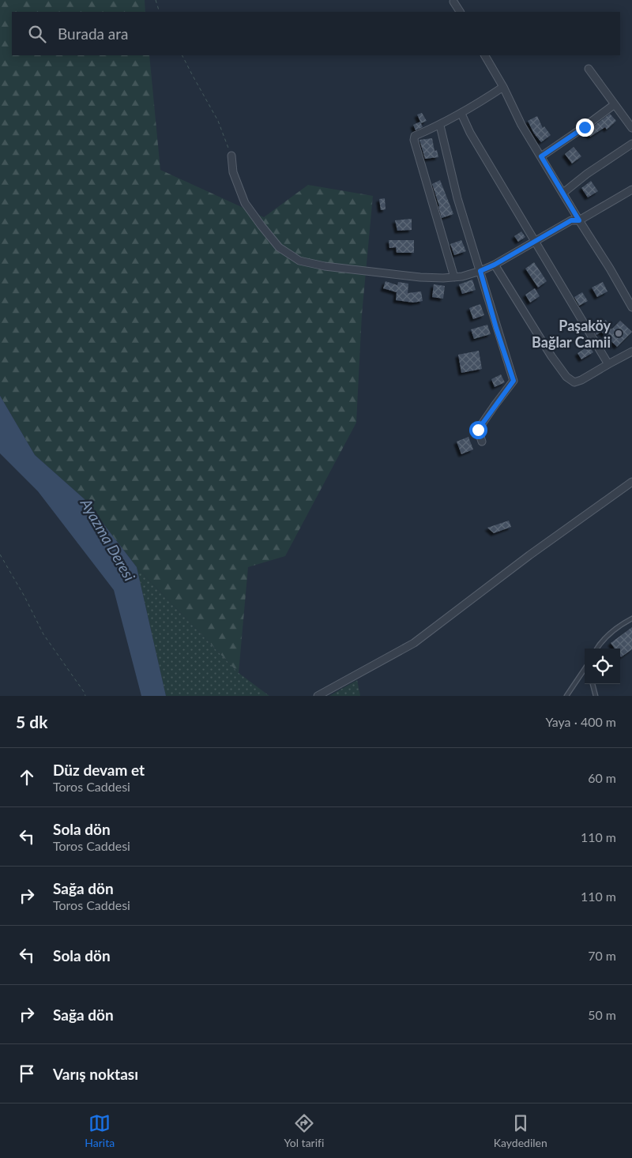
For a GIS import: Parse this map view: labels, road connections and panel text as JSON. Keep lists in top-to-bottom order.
{
  "water": ["Ayazma Deresi"],
  "places": ["Paşaköy Bağlar Camii"],
  "page": {
    "search": "Burada ara",
    "heading": ["5 dk", "Yaya · 400 m"],
    "list": [
      ["Düz devam et", "Toros Caddesi", "60 m"],
      ["Sola dön", "Toros Caddesi", "110 m"],
      ["Sağa dön", "Toros Caddesi", "110 m"],
      ["Sola dön", "70 m"],
      ["Sağa dön", "50 m"],
      "Varış noktası"
    ],
    "nav": ["Harita", "Yol tarifi", "Kaydedilen"]
  }
}
